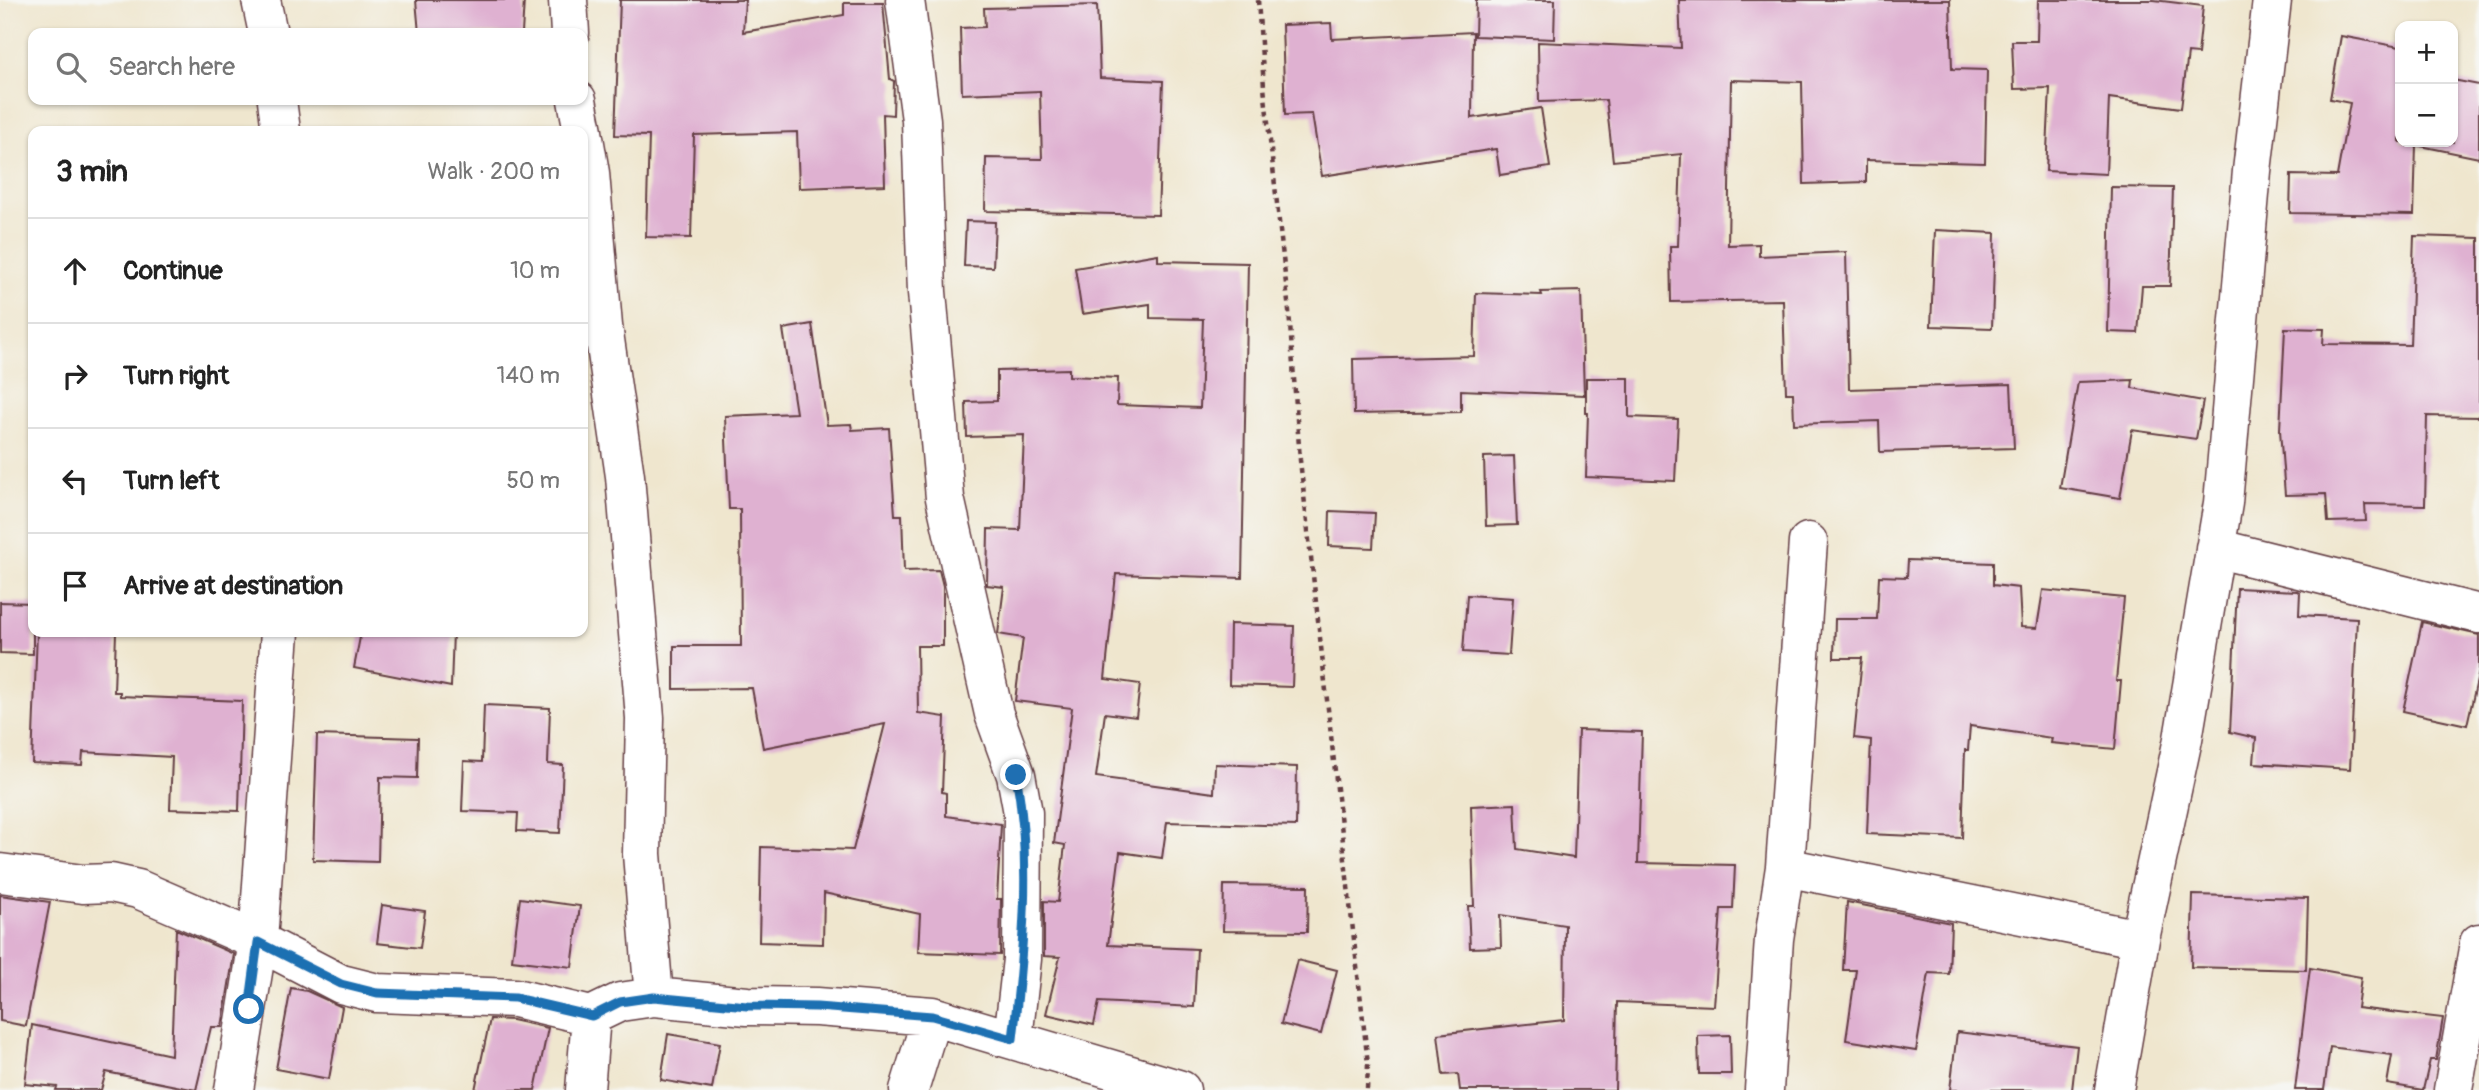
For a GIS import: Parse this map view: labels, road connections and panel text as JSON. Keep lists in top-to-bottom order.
{
  "page": {
    "map_buttons": ["+", "−"],
    "search": "Search here",
    "heading": ["3 min", "Walk · 200 m"],
    "list": [
      ["Continue", "10 m"],
      ["Turn right", "140 m"],
      ["Turn left", "50 m"],
      "Arrive at destination"
    ]
  }
}
